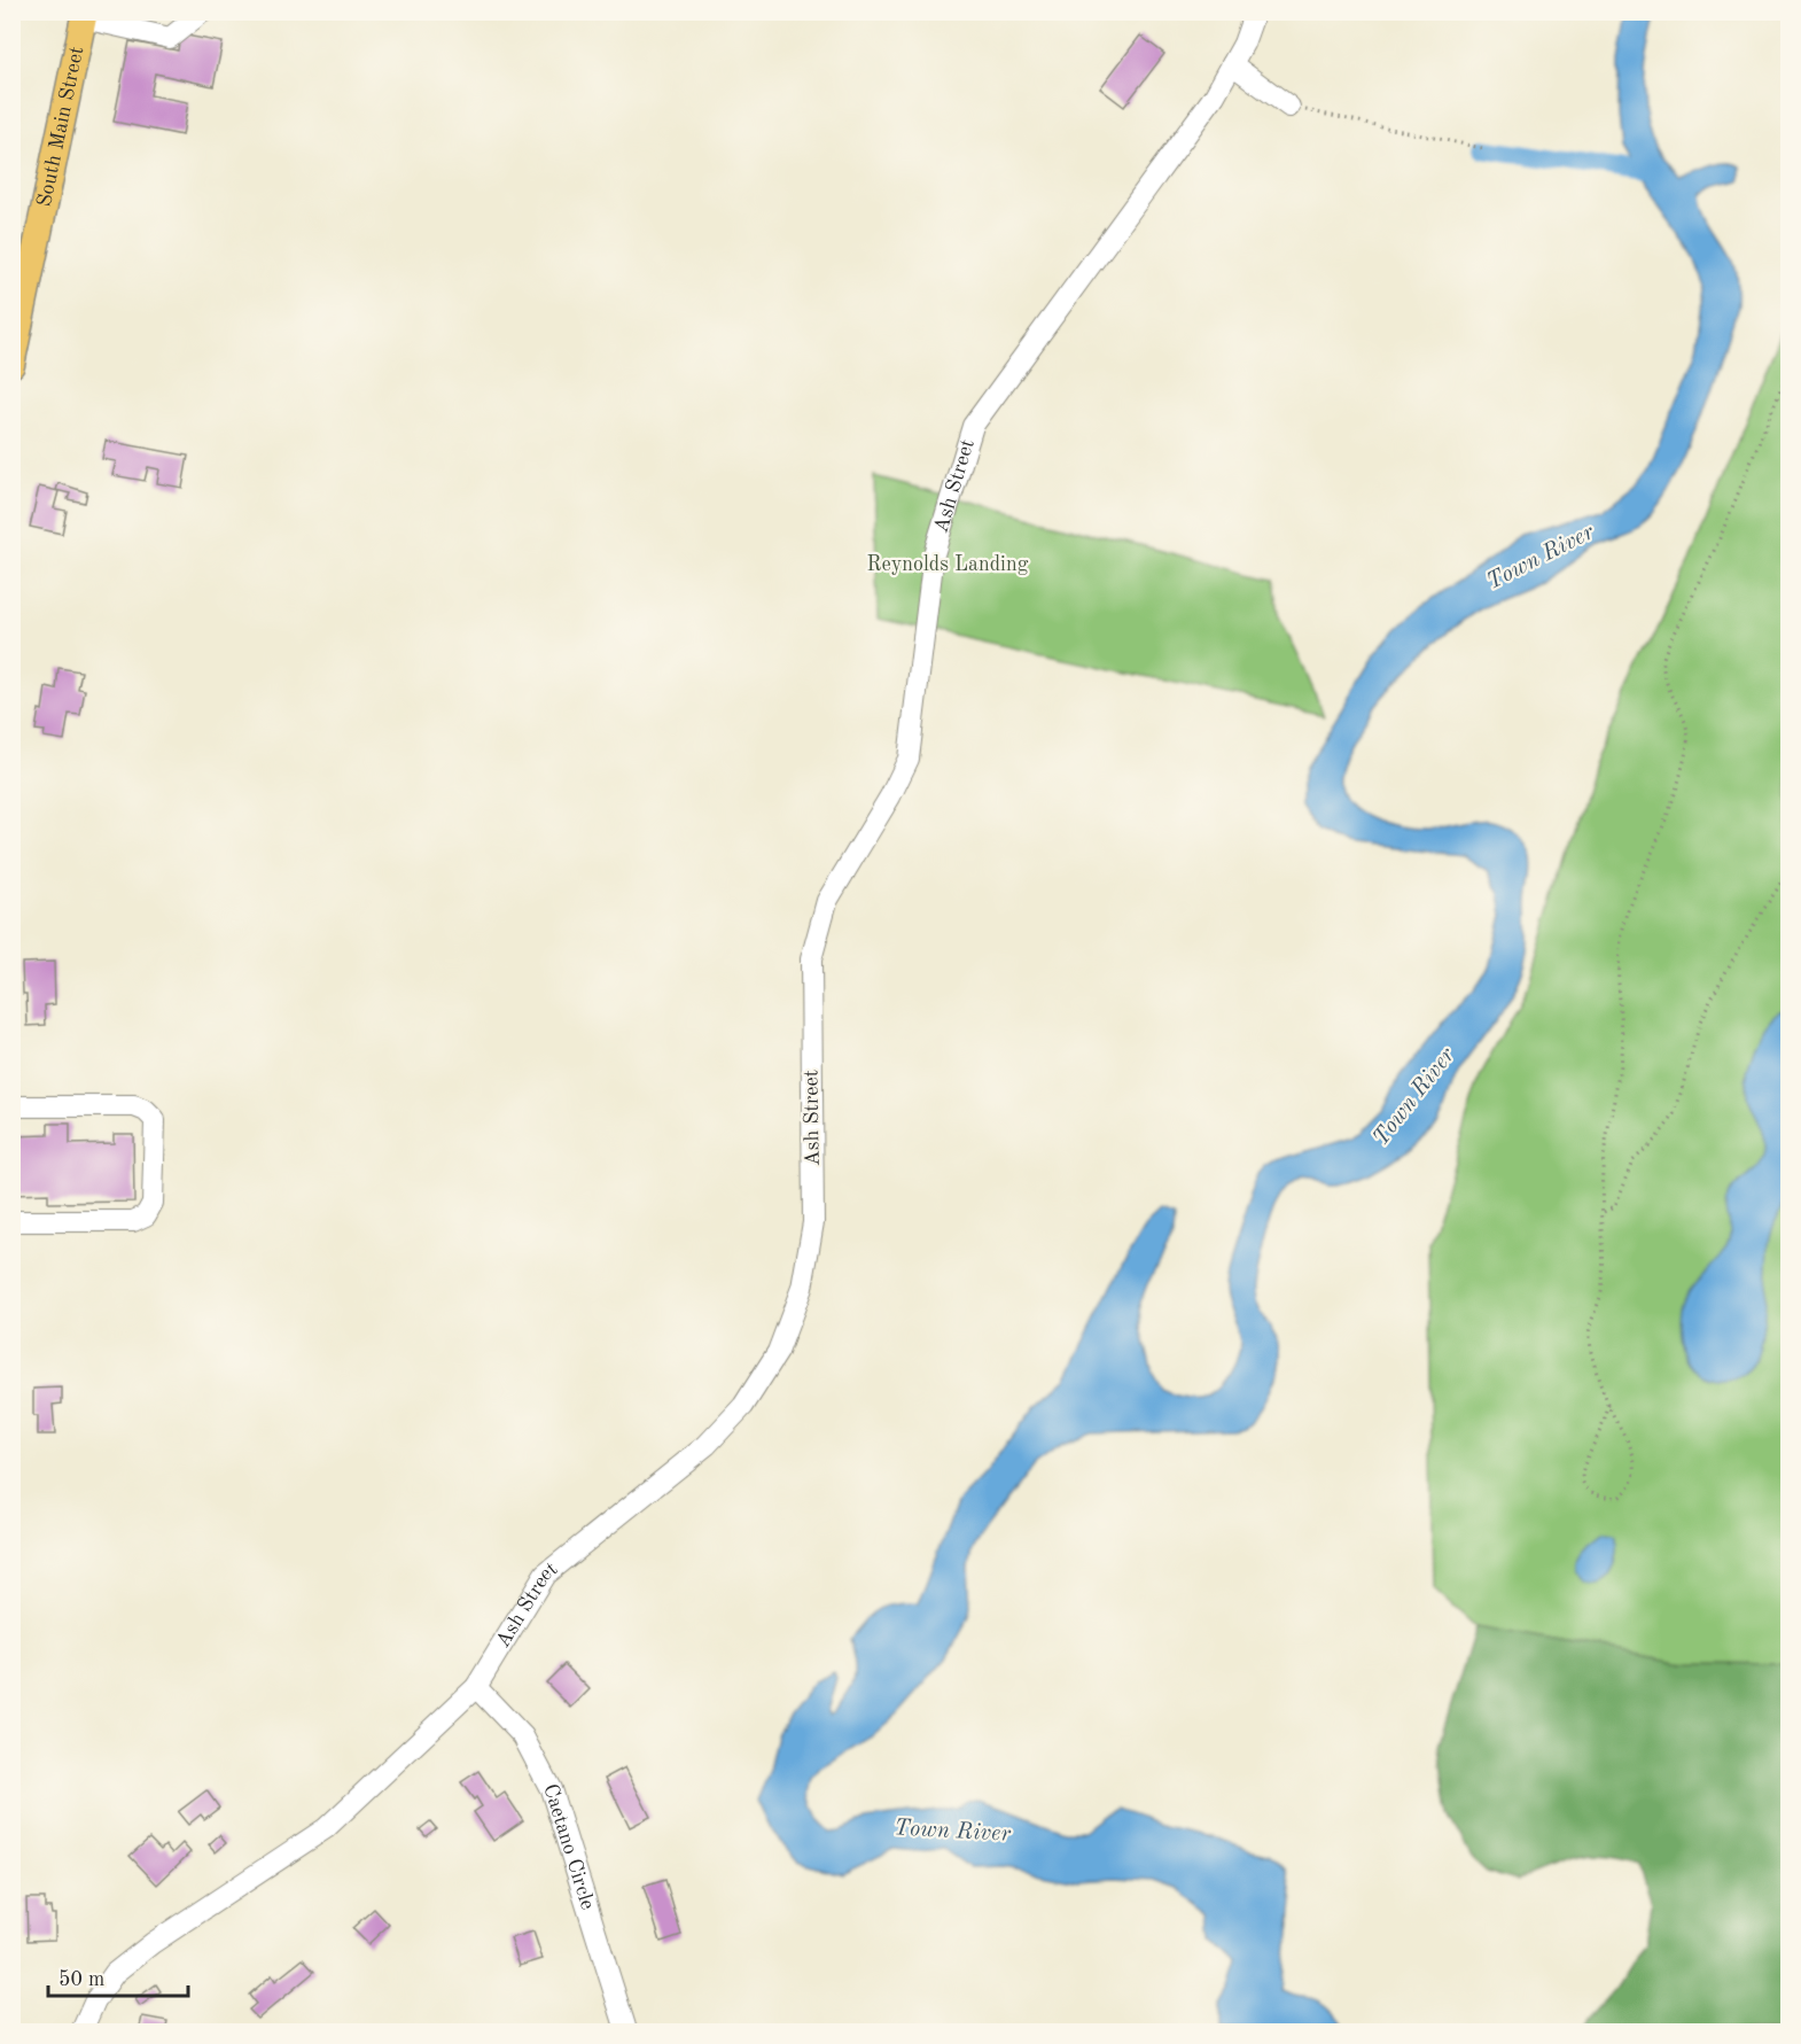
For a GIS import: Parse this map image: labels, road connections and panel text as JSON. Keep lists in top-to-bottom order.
{
  "streets": {
    "main road": ["South Main Street"],
    "street": ["Ash Street", "Caetano Circle"]
  },
  "crossings": [
    ["Ash Street", "Caetano Circle"]
  ],
  "water": ["Town River"],
  "parks": ["Reynolds Landing"],
  "scale_bar": "50 m"
}
